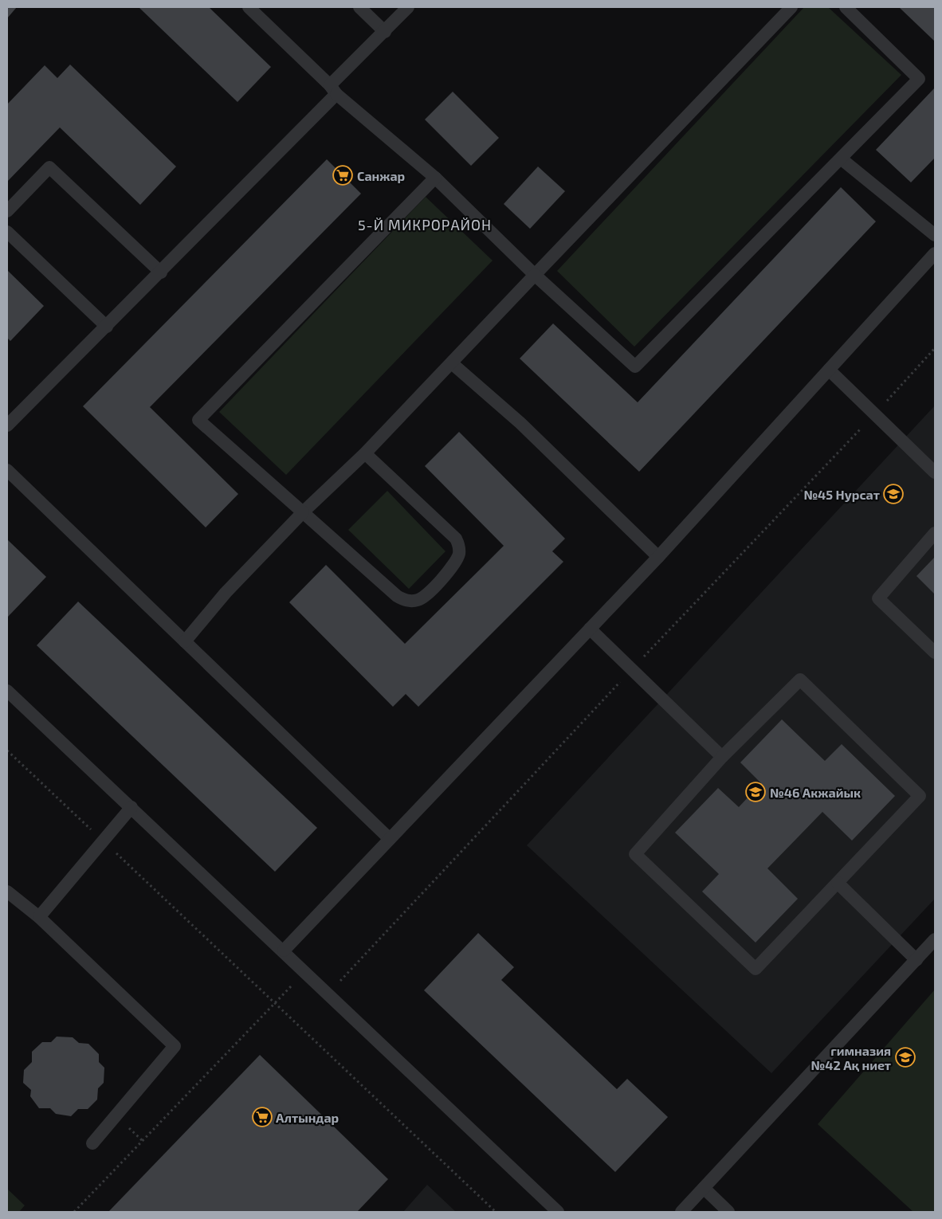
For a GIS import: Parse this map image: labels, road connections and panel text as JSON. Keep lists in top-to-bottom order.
{
  "districts": ["5-Й МИКРОРАЙОН"],
  "places": {
    "supermarket": ["Санжар", "Алтындар"],
    "school or university": ["№45 Нурсат", "№46 Акжайык", "гимназия №42 Ақ ниет"]
  }
}
